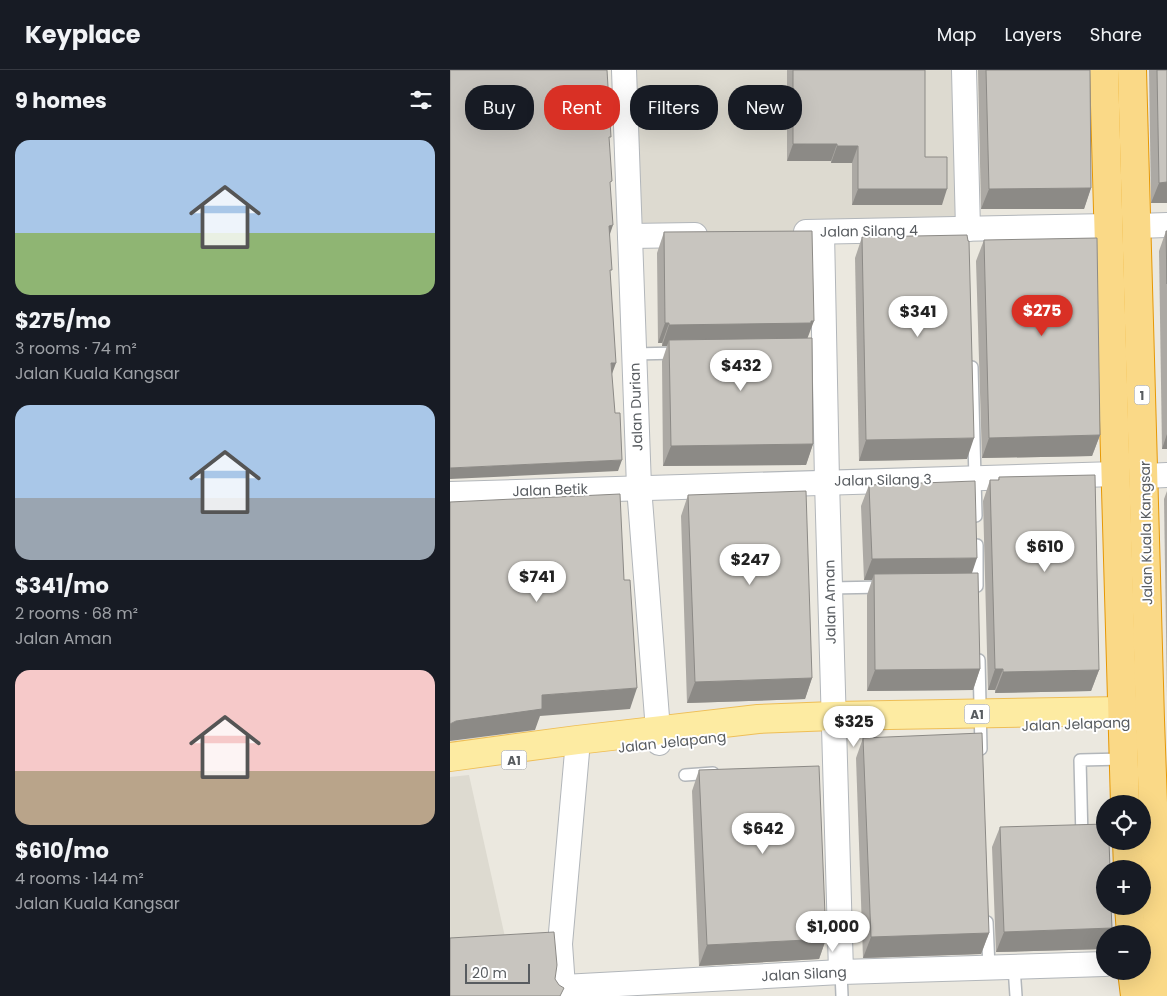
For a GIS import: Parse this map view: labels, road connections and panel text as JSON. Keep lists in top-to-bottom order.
{
  "streets": {
    "highway": ["1", "Jalan Kuala Kangsar"],
    "main road": ["A1", "Jalan Jelapang"],
    "street": [
      "Jalan Silang 4",
      "Jalan Durian",
      "Jalan Silang 3",
      "Jalan Betik",
      "Jalan Aman",
      "Jalan Silang"
    ]
  },
  "crossings": [
    ["Jalan Silang 4", "Jalan Kuala Kangsar"],
    ["Jalan Silang 4", "Jalan Aman"],
    ["Jalan Durian", "Jalan Silang 3"],
    ["Jalan Durian", "Jalan Betik"],
    ["Jalan Durian", "Jalan Jelapang"],
    ["Jalan Silang 3", "Jalan Betik"],
    ["Jalan Silang 3", "Jalan Kuala Kangsar"],
    ["Jalan Silang 3", "Jalan Aman"],
    ["Jalan Kuala Kangsar", "Jalan Jelapang"],
    ["Jalan Aman", "Jalan Jelapang"],
    ["Jalan Aman", "Jalan Silang"]
  ],
  "scale_bar": "20 m",
  "page": {
    "header": "Keyplace",
    "nav": ["Map", "Layers", "Share"],
    "heading": "9 homes",
    "chip": [
      "Buy",
      "Rent",
      "Filters",
      "New"
    ],
    "list": [
      {
        "name": "$275/mo",
        "note": "3 rooms · 74 m² · Jalan Kuala Kangsar"
      },
      {
        "name": "$341/mo",
        "note": "2 rooms · 68 m² · Jalan Aman"
      },
      {
        "name": "$610/mo",
        "note": "4 rooms · 144 m² · Jalan Kuala Kangsar"
      }
    ],
    "price": [
      "$275",
      "$341",
      "$432",
      "$610",
      "$247",
      "$741",
      "$325",
      "$642",
      "$1,000"
    ],
    "map_buttons": ["+", "−"],
    "scale": "20 m"
  }
}
